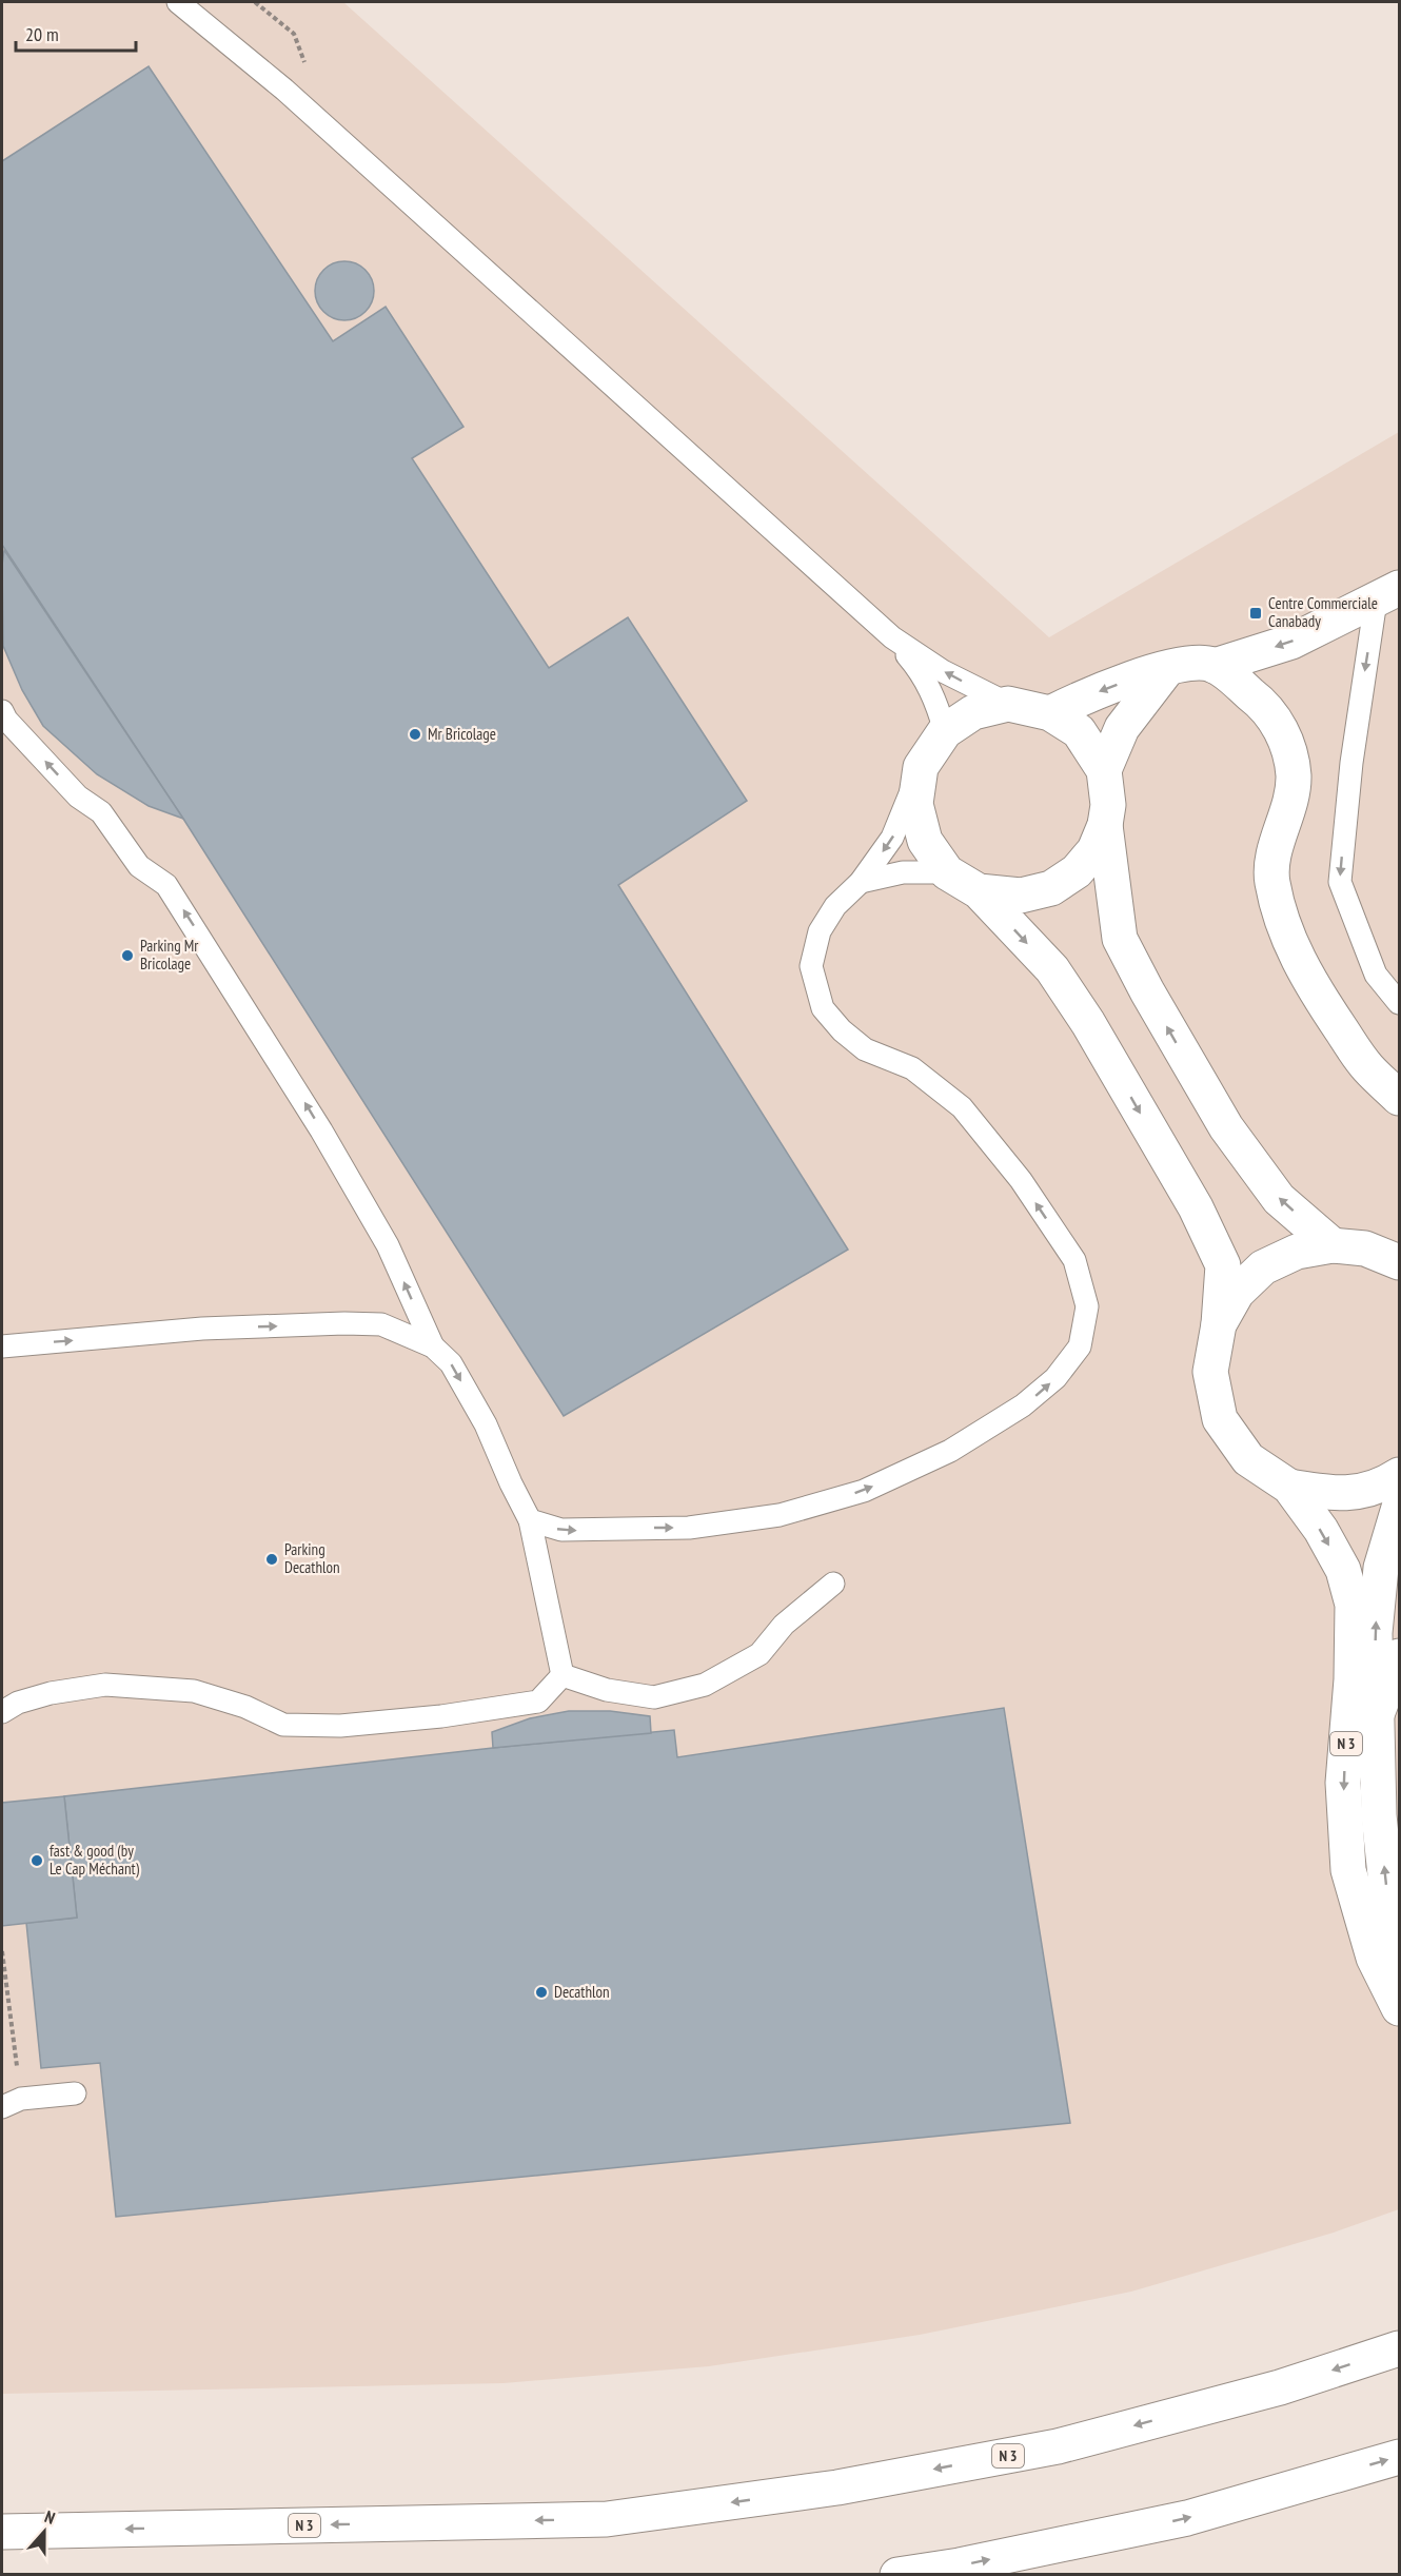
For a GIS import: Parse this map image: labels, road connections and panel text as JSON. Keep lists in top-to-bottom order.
{
  "streets": {
    "main road": ["N 3"]
  },
  "places": {
    "transit": ["Centre Commerciale Canabady"],
    "other": [
      "Mr Bricolage",
      "Parking Mr Bricolage",
      "Parking Decathlon",
      "fast & good (by Le Cap Méchant)",
      "Decathlon"
    ]
  },
  "scale_bar": "20 m",
  "north": "top"
}
